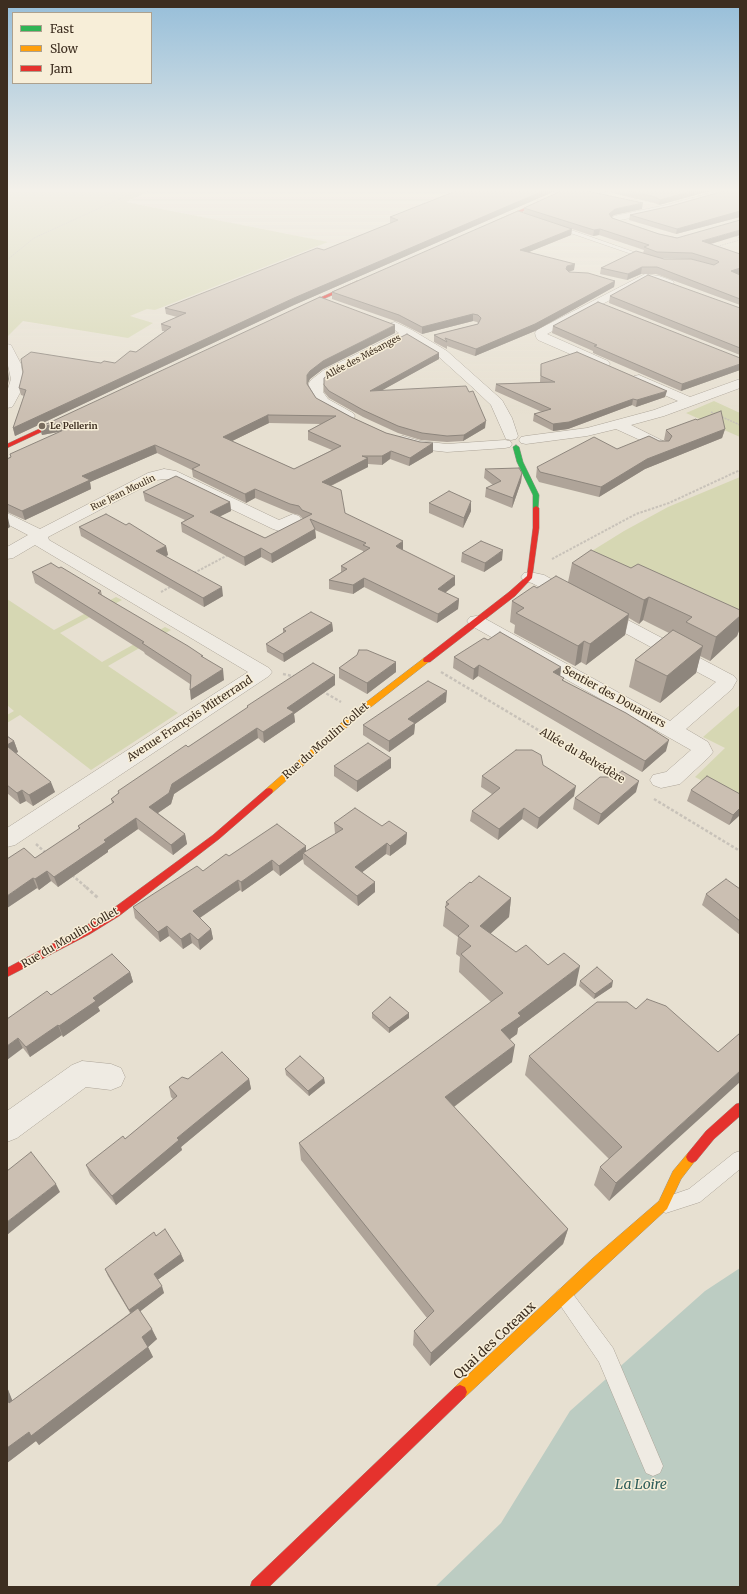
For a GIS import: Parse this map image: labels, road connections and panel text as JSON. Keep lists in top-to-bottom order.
{
  "streets": {
    "street": [
      "Allée des Mésanges",
      "Rue Jean Moulin",
      "Sentier des Douaniers",
      "Avenue François Mitterrand",
      "Rue du Moulin Collet",
      "Quai des Coteaux"
    ],
    "path": ["Allée du Belvédère"]
  },
  "crossings": [
    ["Rue Jean Moulin", "Avenue François Mitterrand"],
    ["Sentier des Douaniers", "Rue du Moulin Collet"],
    ["Rue du Moulin Collet", "Allée du Belvédère"]
  ],
  "water": ["La Loire"],
  "places": ["Le Pellerin"],
  "legend": ["Fast", "Slow", "Jam"]
}
